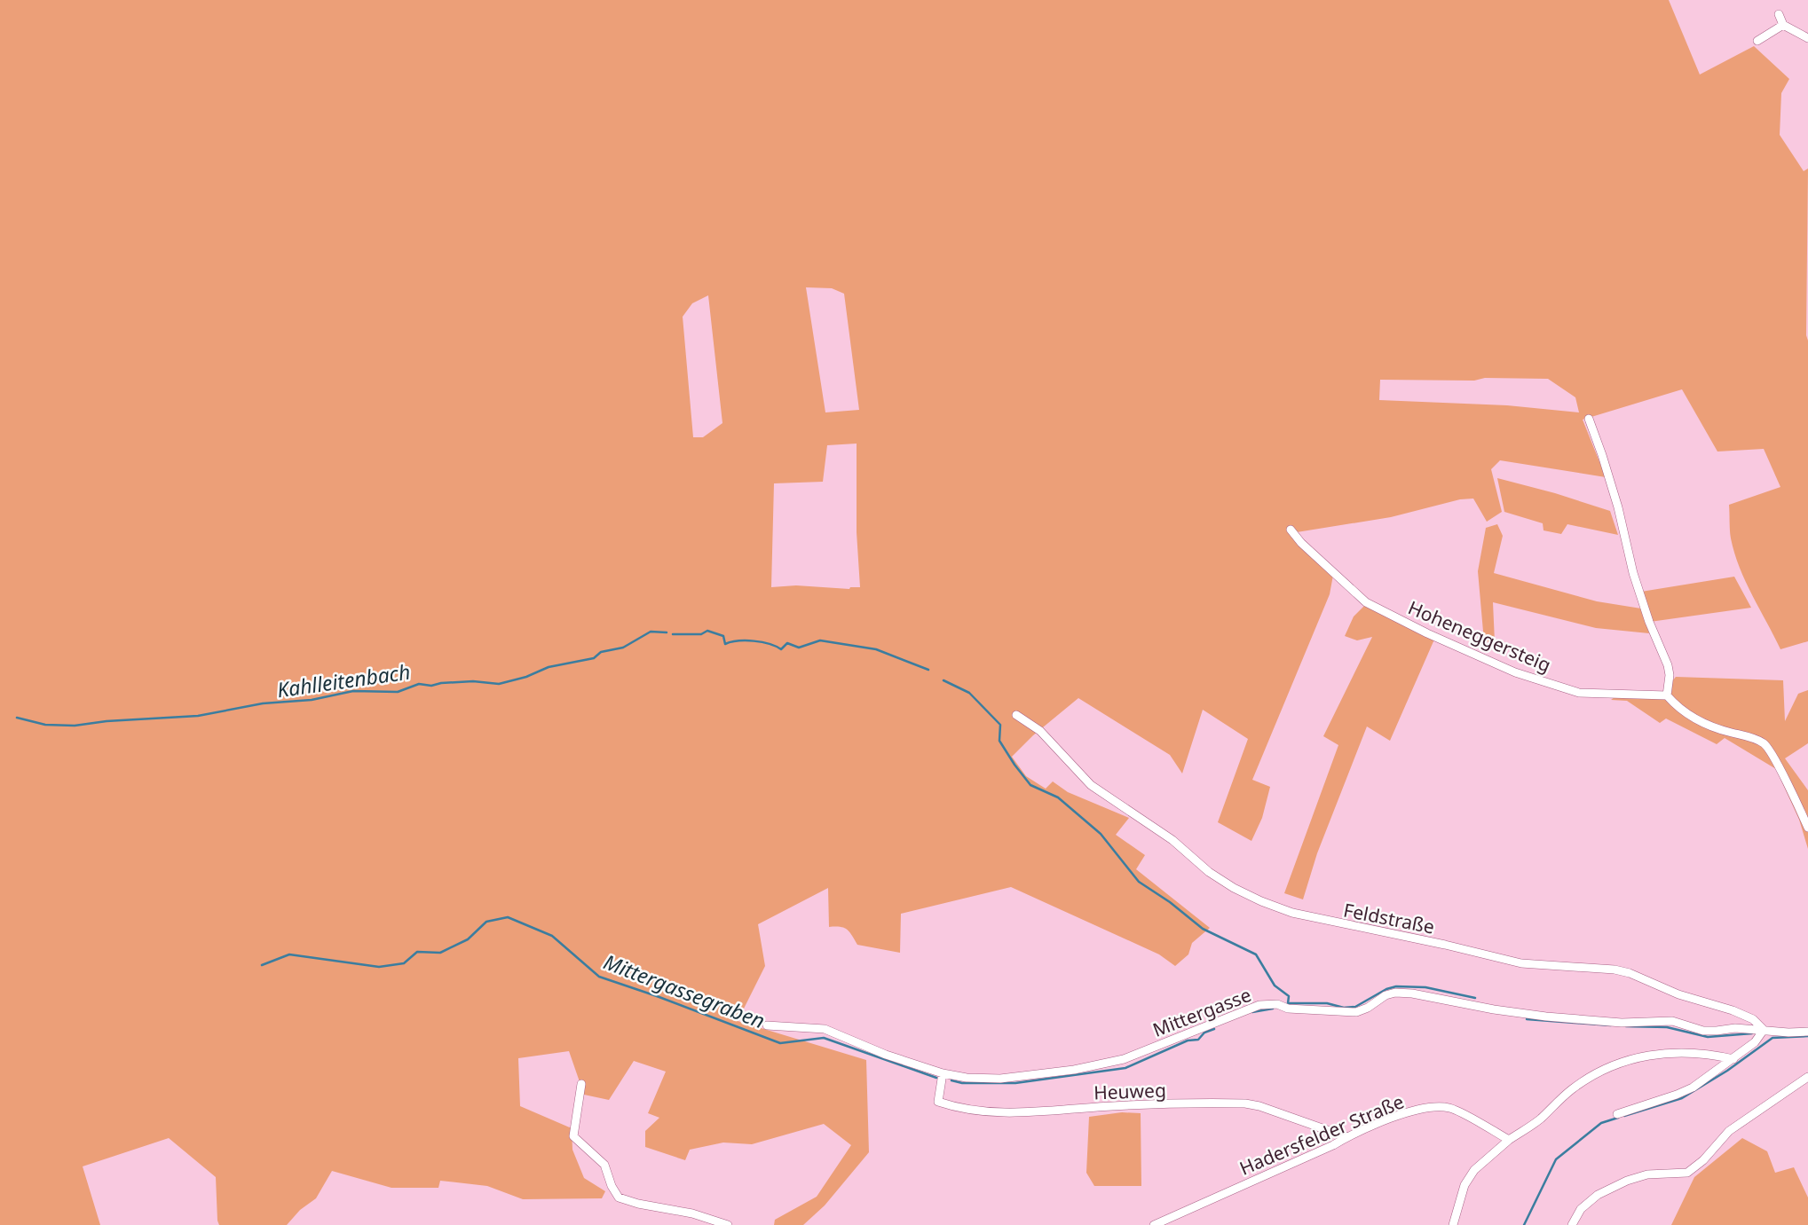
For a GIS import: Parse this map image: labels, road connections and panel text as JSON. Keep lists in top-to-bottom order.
{
  "streets": {
    "street": [
      "Hoheneggersteig",
      "Feldstraße",
      "Mittergasse",
      "Heuweg",
      "Hadersfelder Straße"
    ]
  },
  "crossings": [
    ["Feldstraße", "Mittergasse"],
    ["Mittergasse", "Heuweg"],
    ["Heuweg", "Hadersfelder Straße"]
  ],
  "water": ["Kahlleitenbach", "Mittergassegraben"]
}
